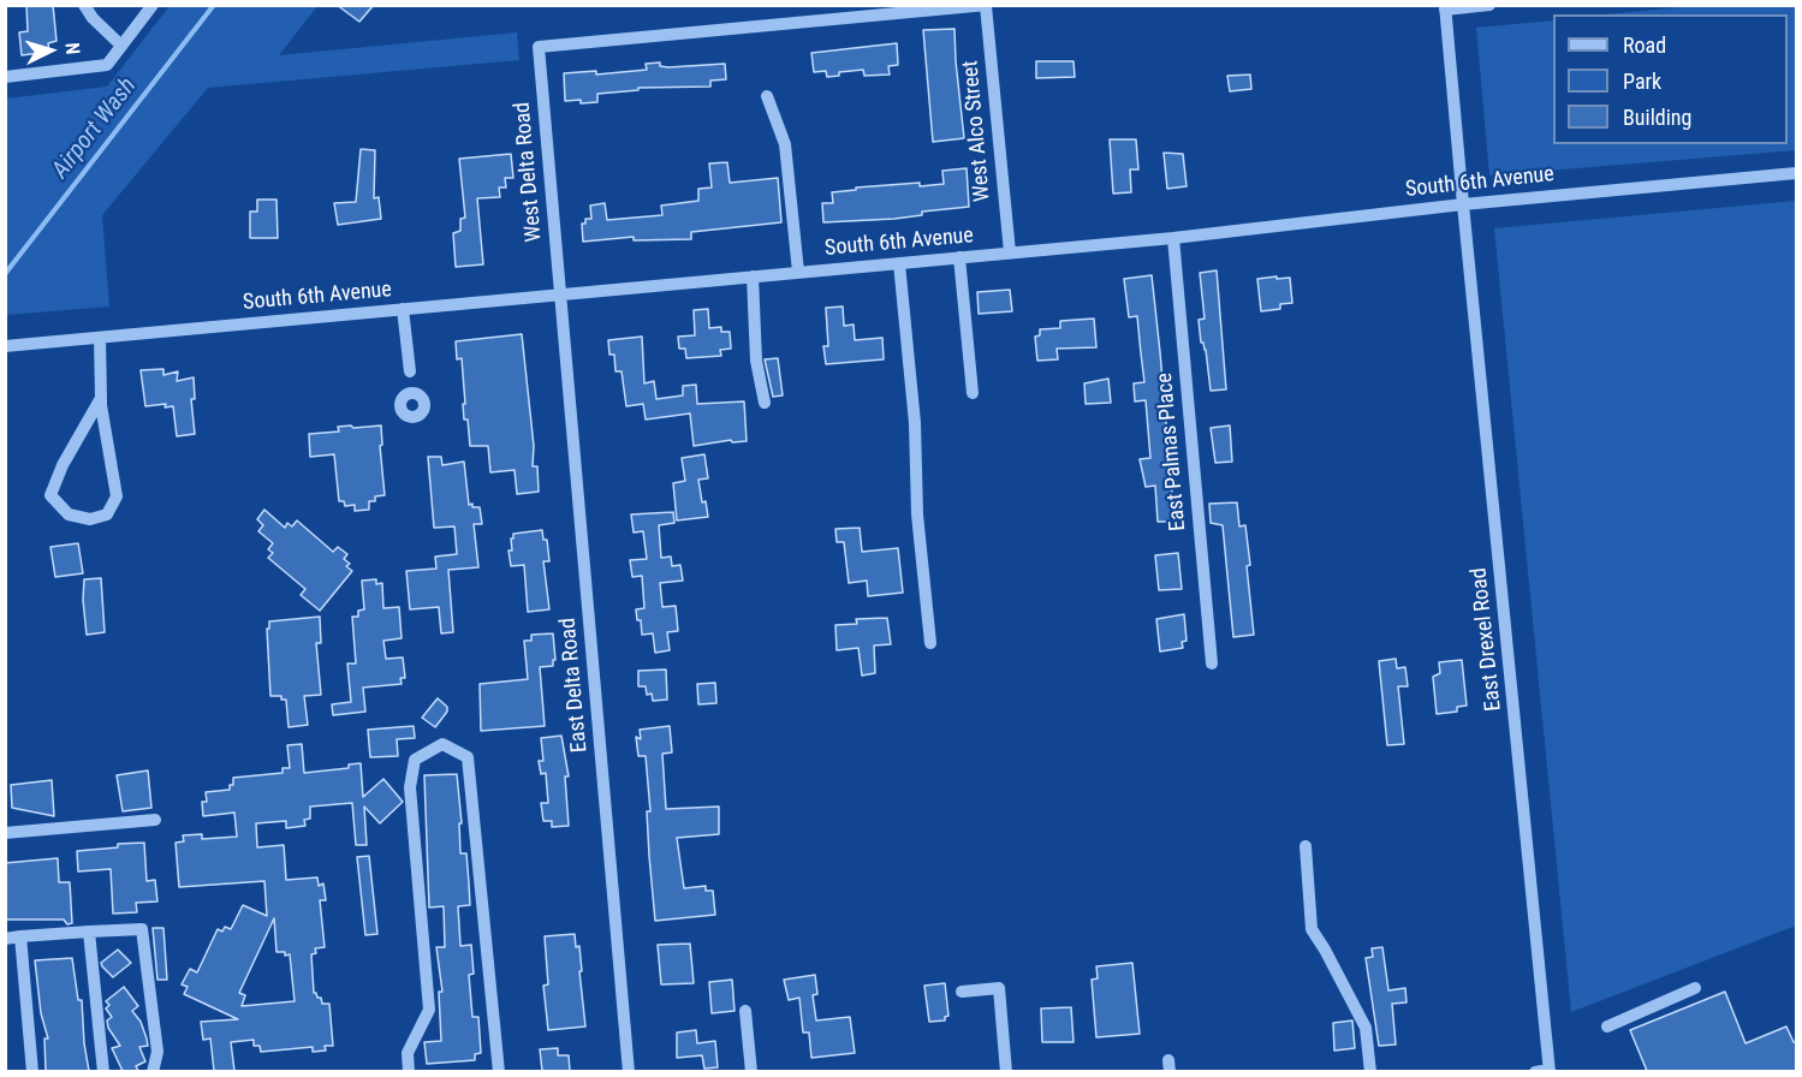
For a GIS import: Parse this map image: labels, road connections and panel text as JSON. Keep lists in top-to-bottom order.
{
  "streets": {
    "street": [
      "West Alco Street",
      "West Delta Road",
      "South 6th Avenue",
      "East Palmas Place",
      "East Drexel Road",
      "East Delta Road"
    ]
  },
  "crossings": [
    ["West Alco Street", "South 6th Avenue"],
    ["West Delta Road", "South 6th Avenue"],
    ["West Delta Road", "East Delta Road"],
    ["South 6th Avenue", "East Palmas Place"],
    ["South 6th Avenue", "East Drexel Road"],
    ["South 6th Avenue", "East Delta Road"]
  ],
  "water": ["Airport Wash"],
  "legend": ["Road", "Park", "Building"],
  "north": "right"
}
